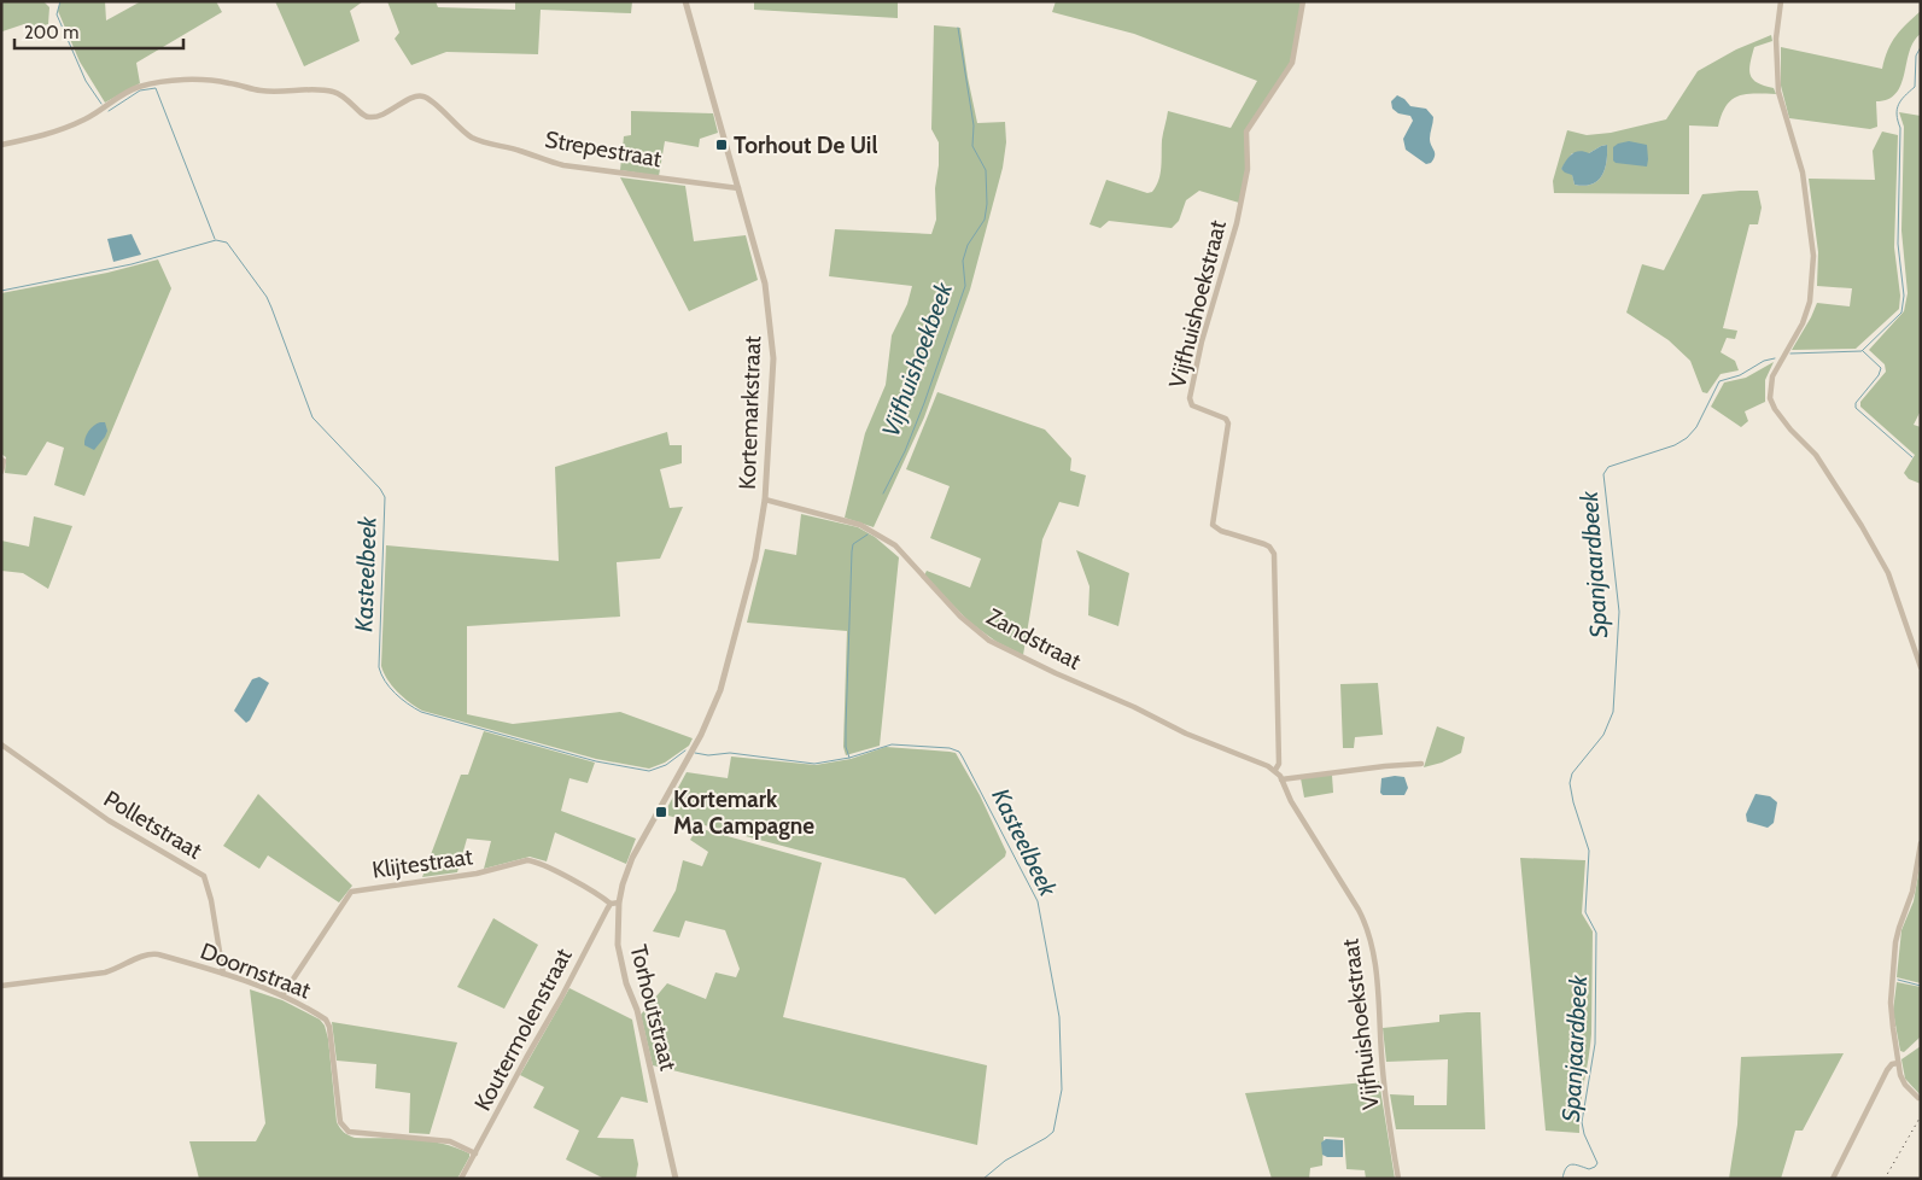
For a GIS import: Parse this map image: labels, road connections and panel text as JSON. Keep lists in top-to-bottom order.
{
  "streets": {
    "street": [
      "Strepestraat",
      "Vijfhuishoekstraat",
      "Kortemarkstraat",
      "Zandstraat",
      "Polletstraat",
      "Klijtestraat",
      "Doornstraat",
      "Torhoutstraat",
      "Koutermolenstraat"
    ]
  },
  "crossings": [
    ["Strepestraat", "Kortemarkstraat"],
    ["Vijfhuishoekstraat", "Zandstraat"],
    ["Kortemarkstraat", "Zandstraat"],
    ["Kortemarkstraat", "Torhoutstraat"],
    ["Polletstraat", "Doornstraat"],
    ["Klijtestraat", "Doornstraat"],
    ["Klijtestraat", "Koutermolenstraat"],
    ["Doornstraat", "Koutermolenstraat"]
  ],
  "water": ["Vijfhuishoekbeek", "Spanjaardbeek", "Kasteelbeek"],
  "places": {
    "transit": ["Torhout De Uil", "Kortemark Ma Campagne"]
  },
  "scale_bar": "200 m"
}
